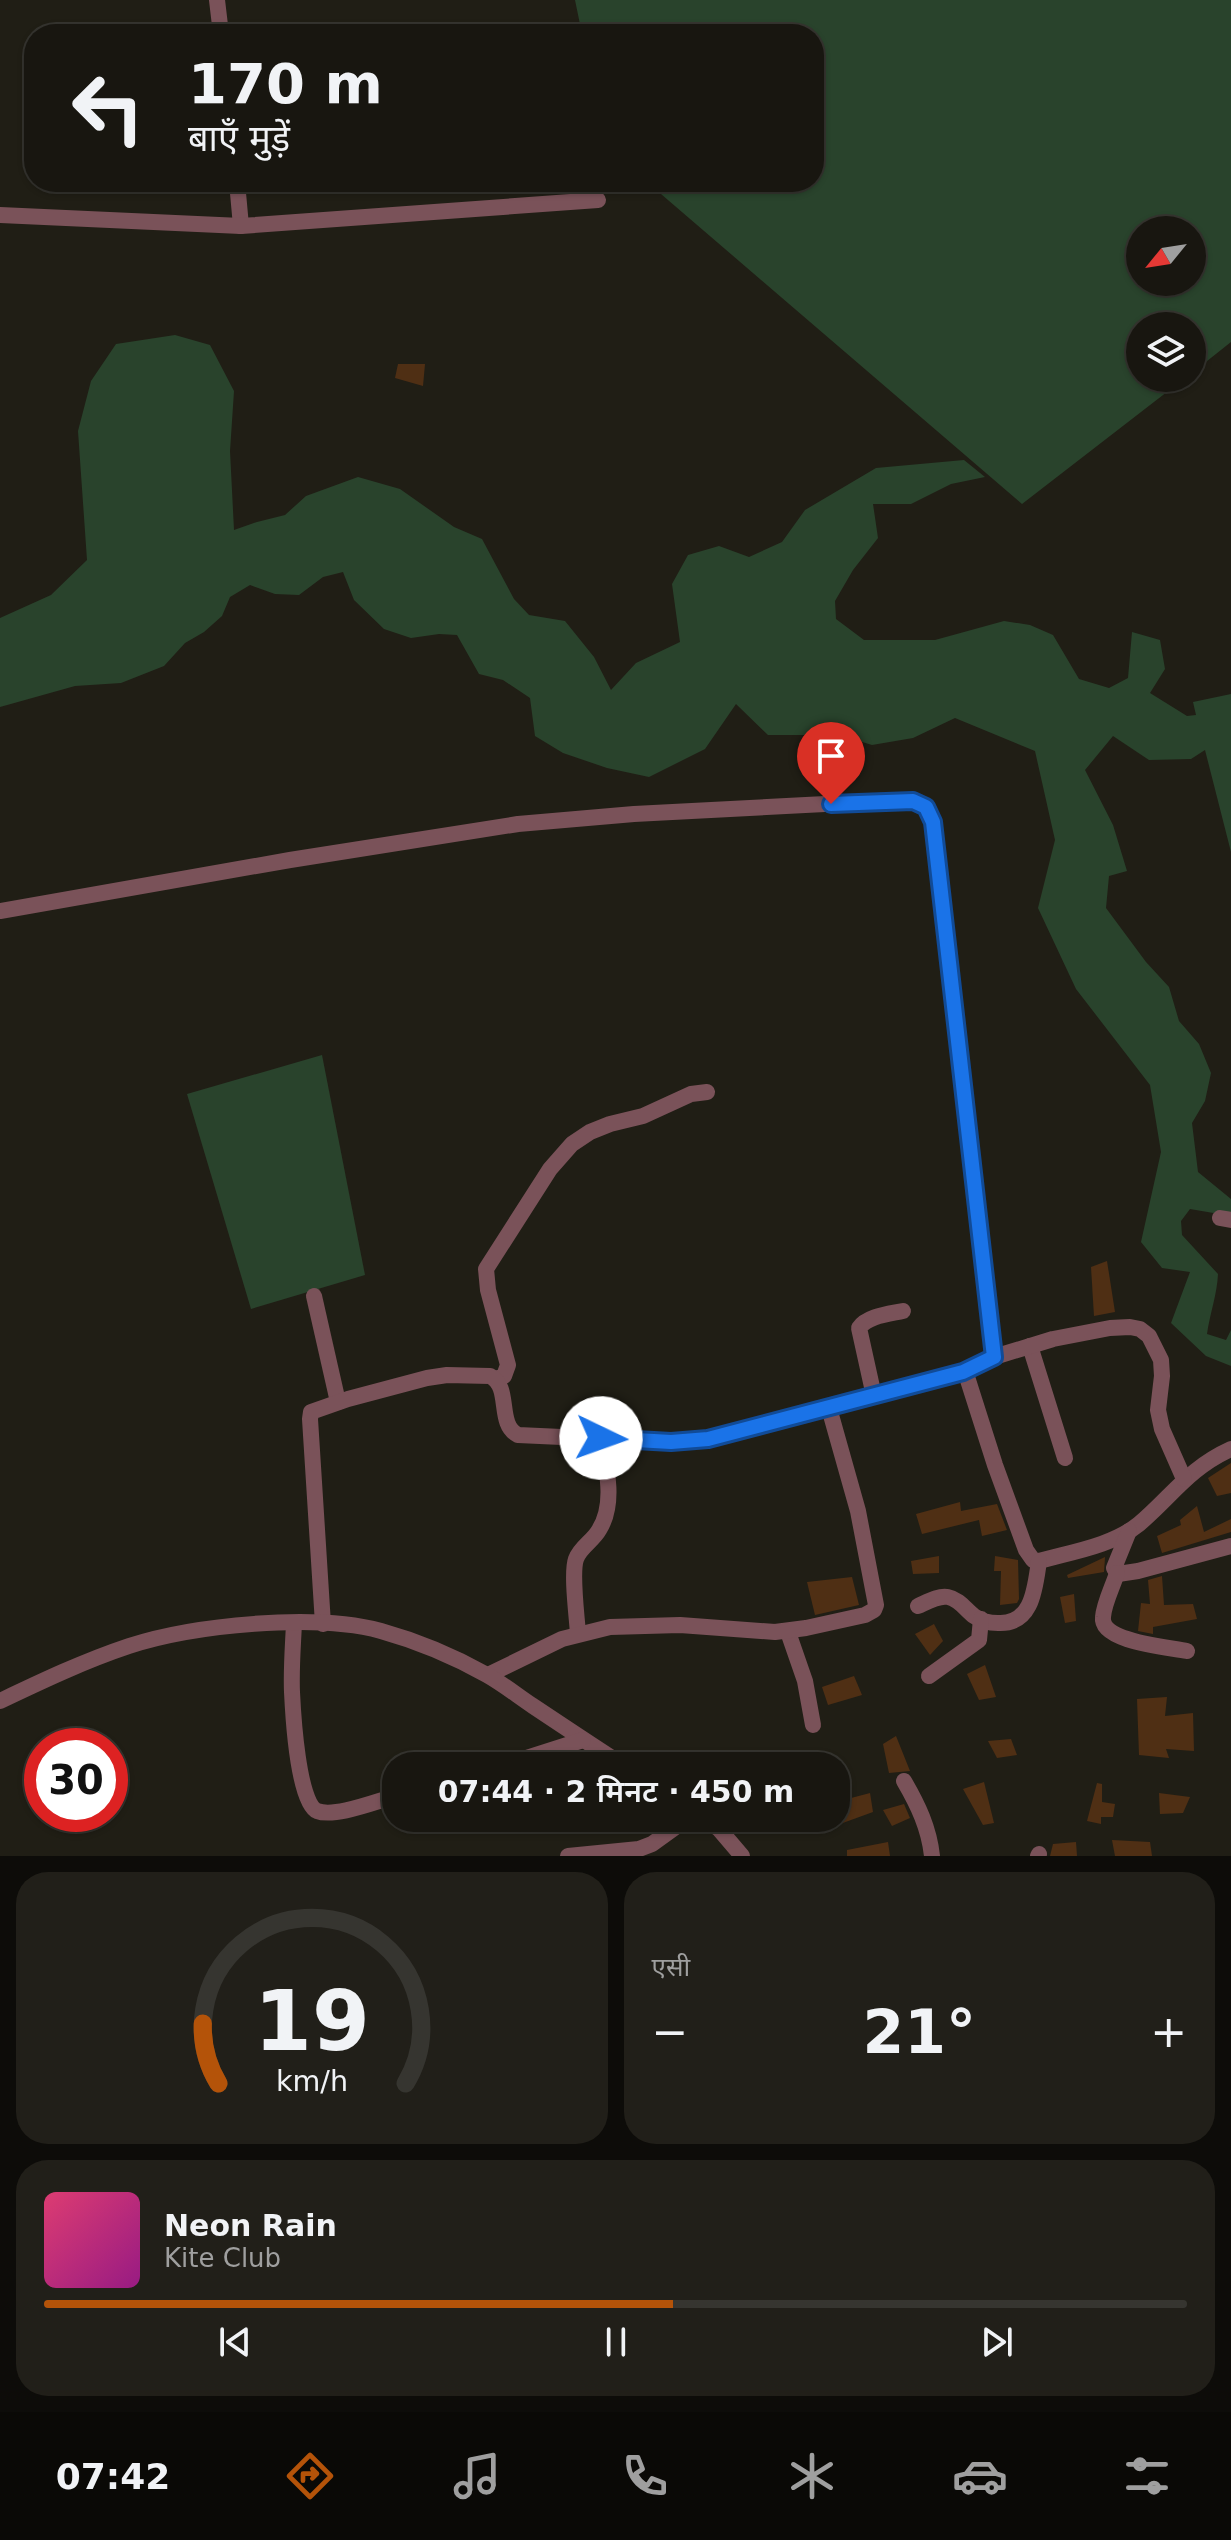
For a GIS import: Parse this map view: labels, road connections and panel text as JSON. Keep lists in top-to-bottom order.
{
  "north": "bottom left",
  "page": {
    "turn": ["170 m", "बाएँ मुड़ें"],
    "limit": "30",
    "trip": "07:44 · 2 मिनट · 450 m",
    "tile": "एसी",
    "heat": ["−", "21°", "+"],
    "song": ["Neon Rain", "Kite Club"],
    "tabs": "07:42",
    "gauge": ["19", "km/h"]
  }
}
